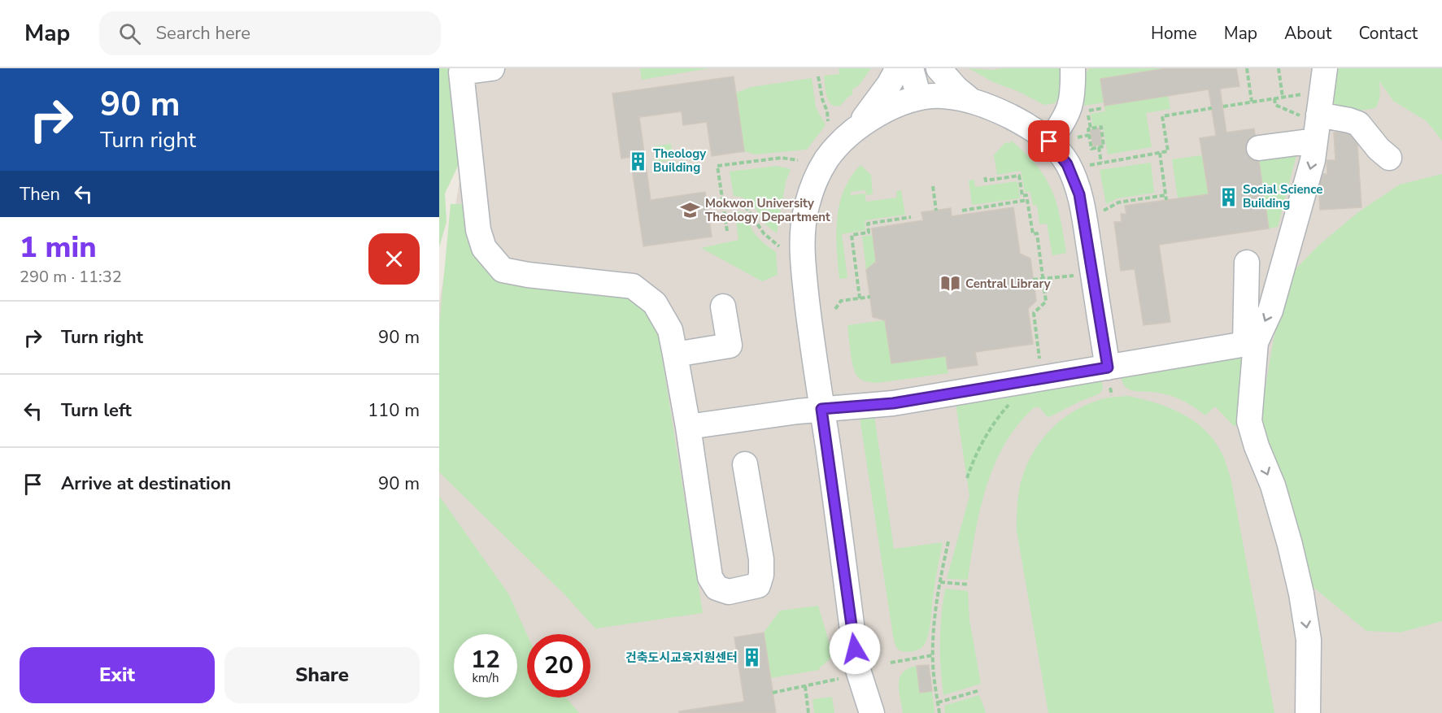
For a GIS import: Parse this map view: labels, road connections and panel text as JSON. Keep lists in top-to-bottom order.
{
  "places": {
    "building": ["Theology Building", "Social Science Building", "건축도시교육지원센터"],
    "school or university": ["Mokwon University Theology Department"],
    "library": ["Central Library"]
  },
  "page": {
    "header": "Map",
    "search": "Search here",
    "nav": [
      "Home",
      "Map",
      "About",
      "Contact"
    ],
    "turn": ["90 m", "Turn right"],
    "then": "Then",
    "heading": ["1 min", "290 m · 11:32"],
    "list": [
      {
        "name": "Turn right",
        "value": "90 m"
      },
      {
        "name": "Turn left",
        "value": "110 m"
      },
      {
        "name": "Arrive at destination",
        "value": "90 m"
      }
    ],
    "speed": "12 km/h",
    "limit": "20",
    "buttons": ["Exit", "Share"]
  }
}
